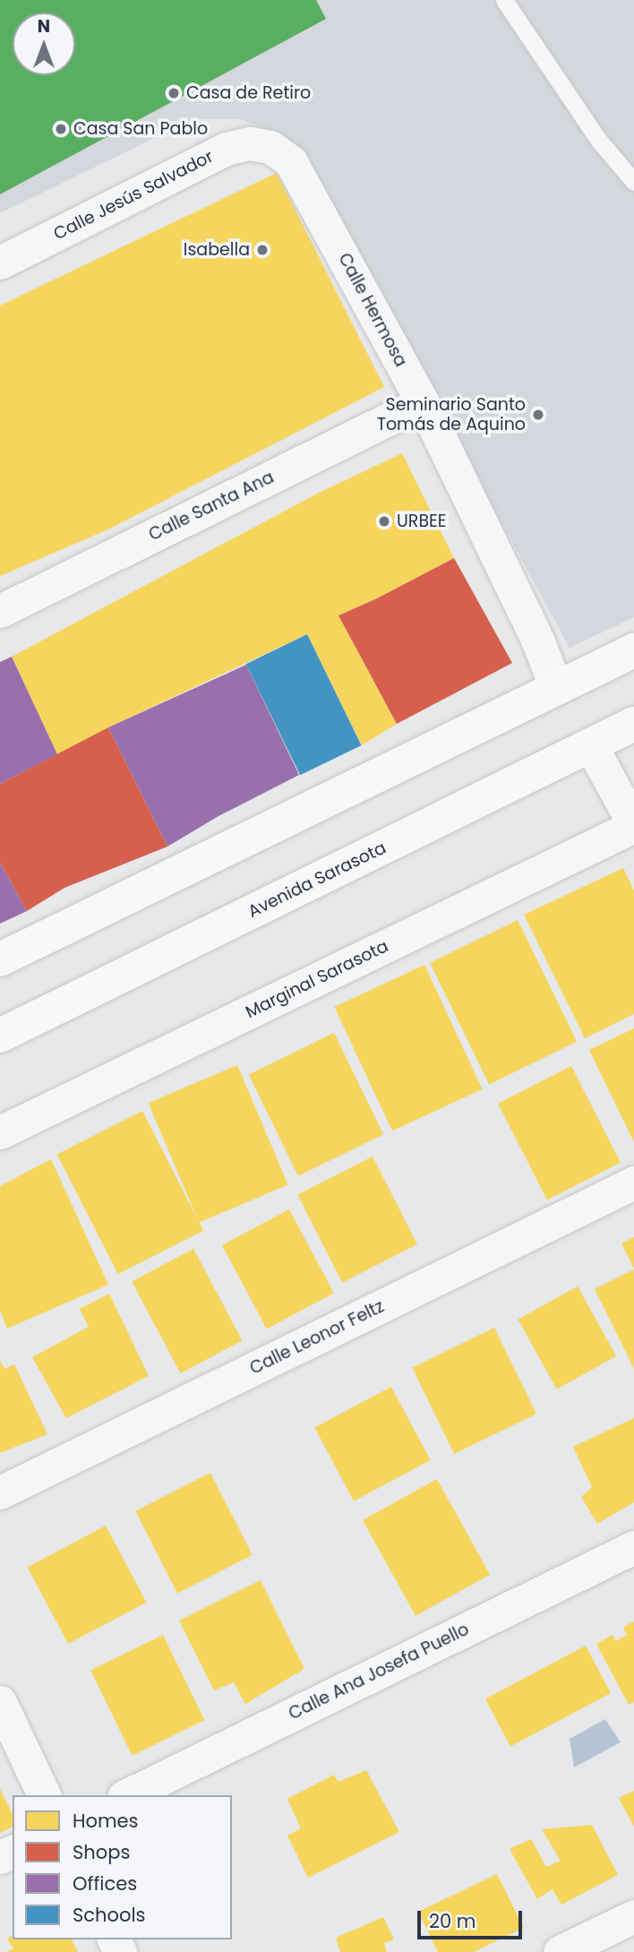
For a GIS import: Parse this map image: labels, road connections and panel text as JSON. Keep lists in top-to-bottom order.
{
  "streets": {
    "main road": ["Avenida Sarasota"],
    "street": [
      "Calle Jesús Salvador",
      "Calle Hermosa",
      "Calle Santa Ana",
      "Marginal Sarasota",
      "Calle Leonor Feltz",
      "Calle Ana Josefa Puello"
    ]
  },
  "crossings": [
    ["Calle Jesús Salvador", "Calle Hermosa"],
    ["Calle Hermosa", "Calle Santa Ana"]
  ],
  "places": [
    "Casa de Retiro",
    "Casa San Pablo",
    "Isabella",
    "Seminario Santo Tomás de Aquino",
    "URBEE"
  ],
  "legend": [
    "Homes",
    "Shops",
    "Offices",
    "Schools"
  ],
  "scale_bar": "20 m",
  "north": "top"
}
